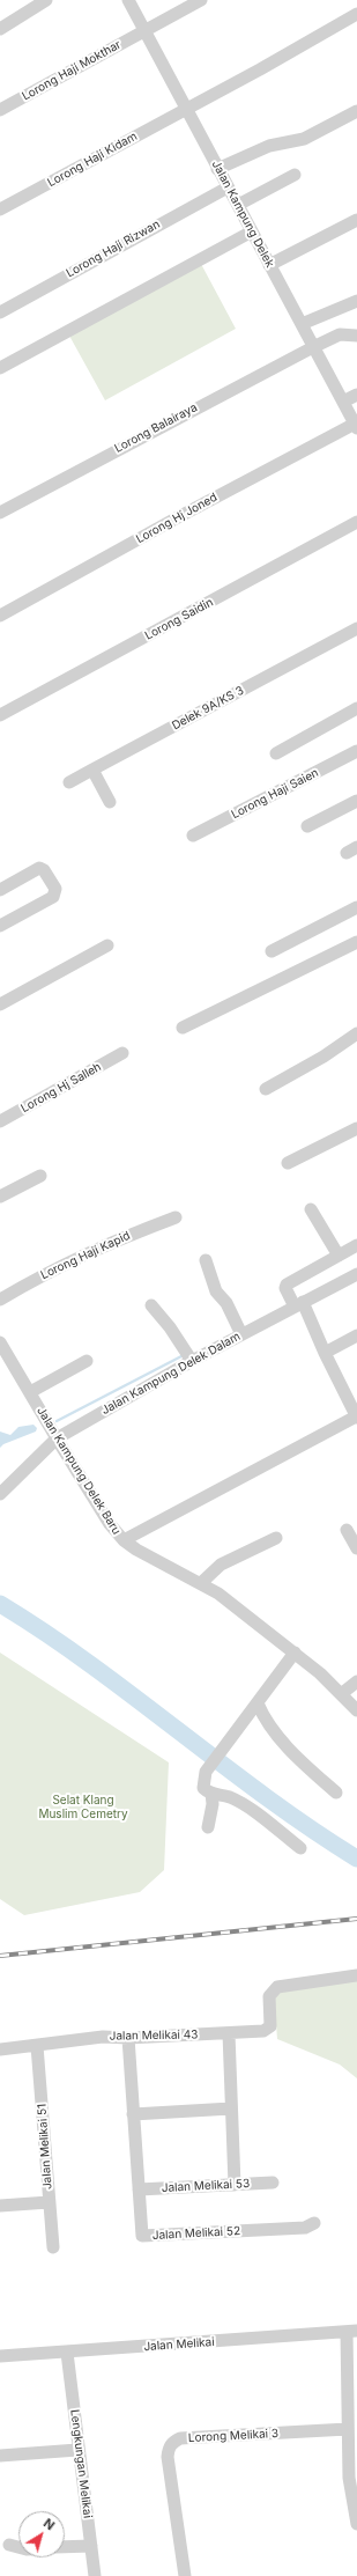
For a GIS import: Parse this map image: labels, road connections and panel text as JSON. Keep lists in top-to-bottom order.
{
  "streets": {
    "street": [
      "Lorong Haji Mokthar",
      "Lorong Haji Kidam",
      "Jalan Kampung Delek",
      "Lorong Haji Rizwan",
      "Lorong Balairaya",
      "Lorong Hj Joned",
      "Lorong Saidin",
      "Delek 9A/KS 3",
      "Lorong Haji Saien",
      "Lorong Hj Salleh",
      "Lorong Haji Kapid",
      "Jalan Kampung Delek Dalam",
      "Jalan Kampung Delek Baru",
      "Jalan Melikai 43",
      "Jalan Melikai 51",
      "Jalan Melikai 53",
      "Jalan Melikai 52",
      "Jalan Melikai",
      "Lorong Melikai 3",
      "Lengkungan Melikai"
    ]
  },
  "crossings": [
    ["Lorong Haji Mokthar", "Jalan Kampung Delek"],
    ["Lorong Haji Kidam", "Jalan Kampung Delek"],
    ["Jalan Kampung Delek", "Lorong Haji Rizwan"],
    ["Jalan Kampung Delek", "Lorong Balairaya"],
    ["Jalan Kampung Delek", "Lorong Hj Joned"],
    ["Jalan Kampung Delek Dalam", "Jalan Kampung Delek Baru"],
    ["Jalan Melikai 43", "Jalan Melikai 51"],
    ["Jalan Melikai 43", "Jalan Melikai 52"],
    ["Jalan Melikai 53", "Jalan Melikai 52"],
    ["Jalan Melikai", "Lengkungan Melikai"]
  ],
  "parks": ["Selat Klang Muslim Cemetry"],
  "north": "top right"
}
